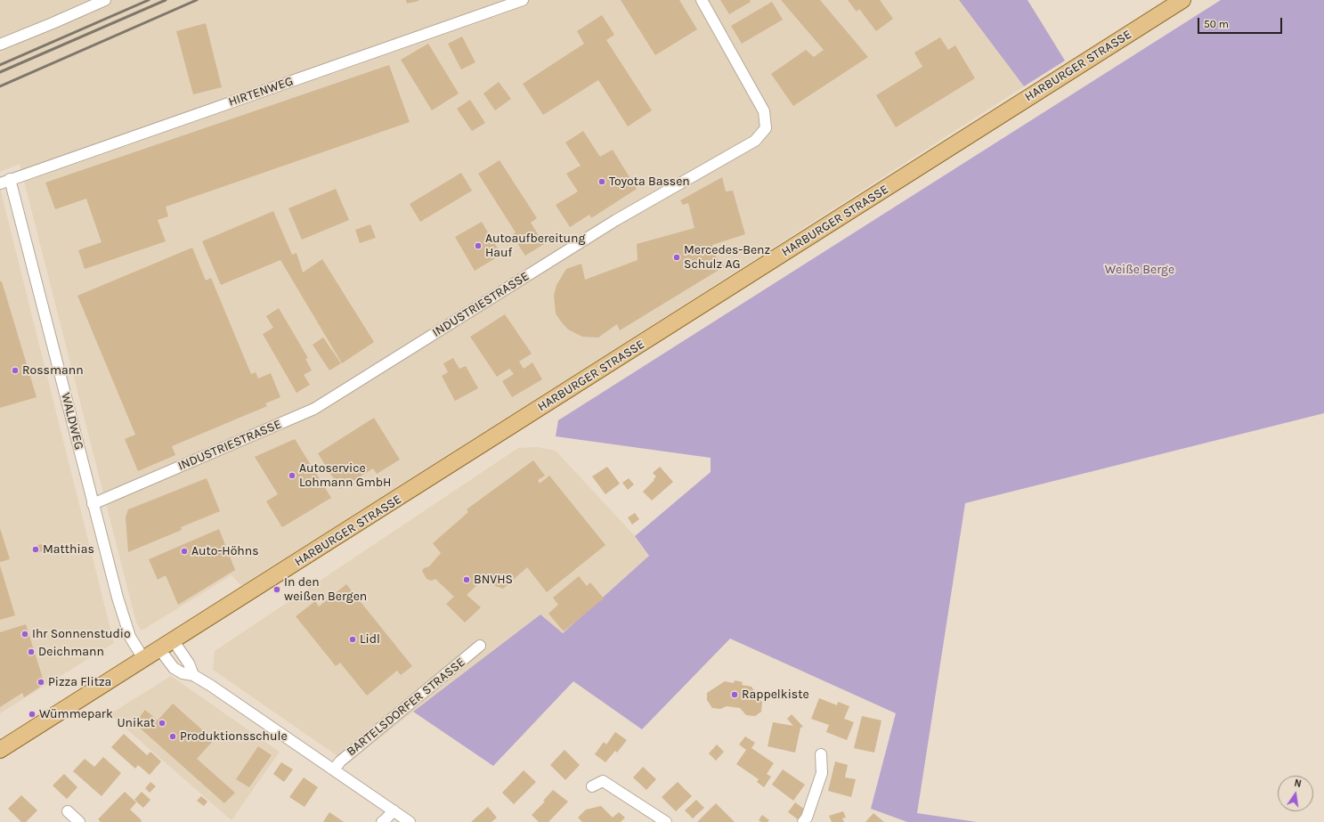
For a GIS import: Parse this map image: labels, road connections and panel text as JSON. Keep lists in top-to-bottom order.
{
  "streets": {
    "main road": ["HARBURGER STRASSE"],
    "street": [
      "HIRTENWEG",
      "INDUSTRIESTRASSE",
      "WALDWEG",
      "BARTELSDORFER STRASSE"
    ]
  },
  "crossings": [
    ["HARBURGER STRASSE", "WALDWEG"],
    ["HIRTENWEG", "WALDWEG"],
    ["INDUSTRIESTRASSE", "WALDWEG"]
  ],
  "parks": ["Weiße Berge"],
  "places": [
    "Toyota Bassen",
    "Autoaufbereitung Hauf",
    "Mercedes-Benz Schulz AG",
    "Rossmann",
    "Autoservice Lohmann GmbH",
    "Matthias",
    "Auto-Höhns",
    "BNVHS",
    "In den weißen Bergen",
    "Ihr Sonnenstudio",
    "Lidl",
    "Deichmann",
    "Pizza Flitza",
    "Rappelkiste",
    "Wümmepark",
    "Unikat",
    "Produktionsschule"
  ],
  "scale_bar": "50 m",
  "north": "top"
}
